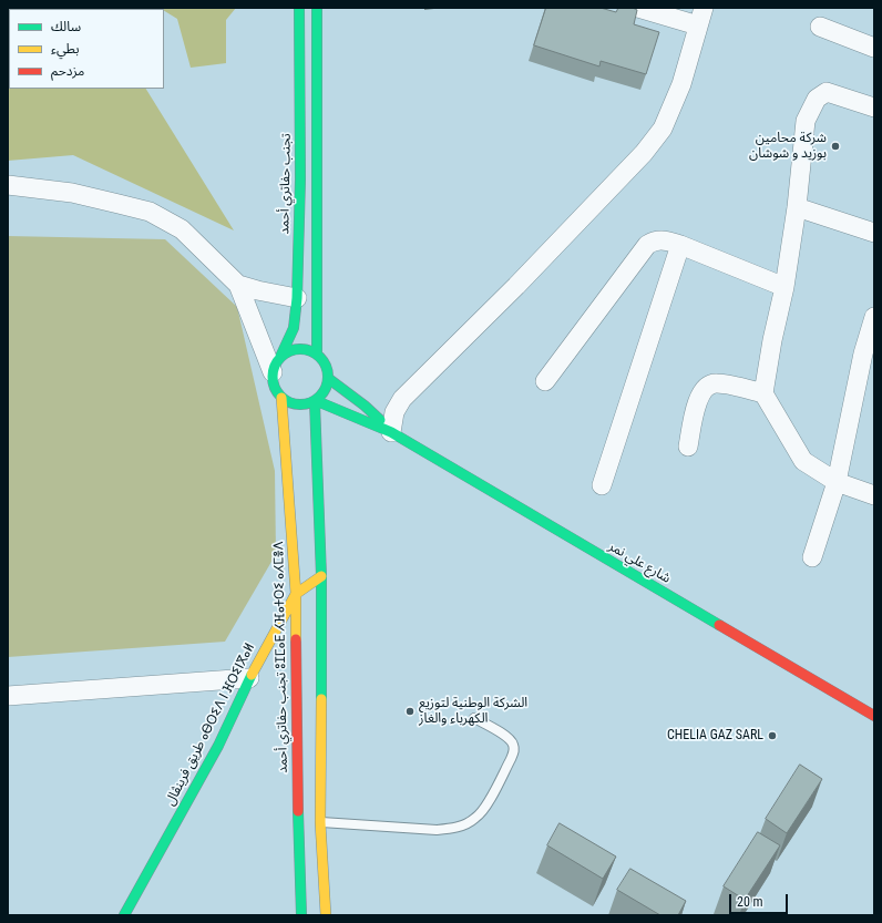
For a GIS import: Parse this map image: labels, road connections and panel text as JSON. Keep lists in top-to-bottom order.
{
  "streets": {
    "main road": [
      "تجنب حفاتري أحمد",
      "شارع علي نمر",
      "تجنب حفاتري أحمد ⵓⵊⵎⴰⴹ ⵃⴼⴰⵜⵔⵉ ⴰⵃⵎⴻⴷ",
      "طريق فرينڨال ⴰⴱⵔⵉⴷ ⵏ ⴼⵔⵉⵏⴳⴰⵍ"
    ]
  },
  "crossings": [
    ["تجنب حفاتري أحمد", "شارع علي نمر"],
    ["تجنب حفاتري أحمد", "تجنب حفاتري أحمد ⵓⵊⵎⴰⴹ ⵃⴼⴰⵜⵔⵉ ⴰⵃⵎⴻⴷ"],
    ["شارع علي نمر", "تجنب حفاتري أحمد ⵓⵊⵎⴰⴹ ⵃⴼⴰⵜⵔⵉ ⴰⵃⵎⴻⴷ"],
    ["تجنب حفاتري أحمد ⵓⵊⵎⴰⴹ ⵃⴼⴰⵜⵔⵉ ⴰⵃⵎⴻⴷ", "طريق فرينڨال ⴰⴱⵔⵉⴷ ⵏ ⴼⵔⵉⵏⴳⴰⵍ"]
  ],
  "places": ["شركة محامين بوزيد و شوشان", "الشركة الوطنية لتوزيع الكهرباء والغاز", "CHELIA GAZ SARL"],
  "legend": ["سالك", "بطيء", "مزدحم"],
  "scale_bar": "20 m"
}
